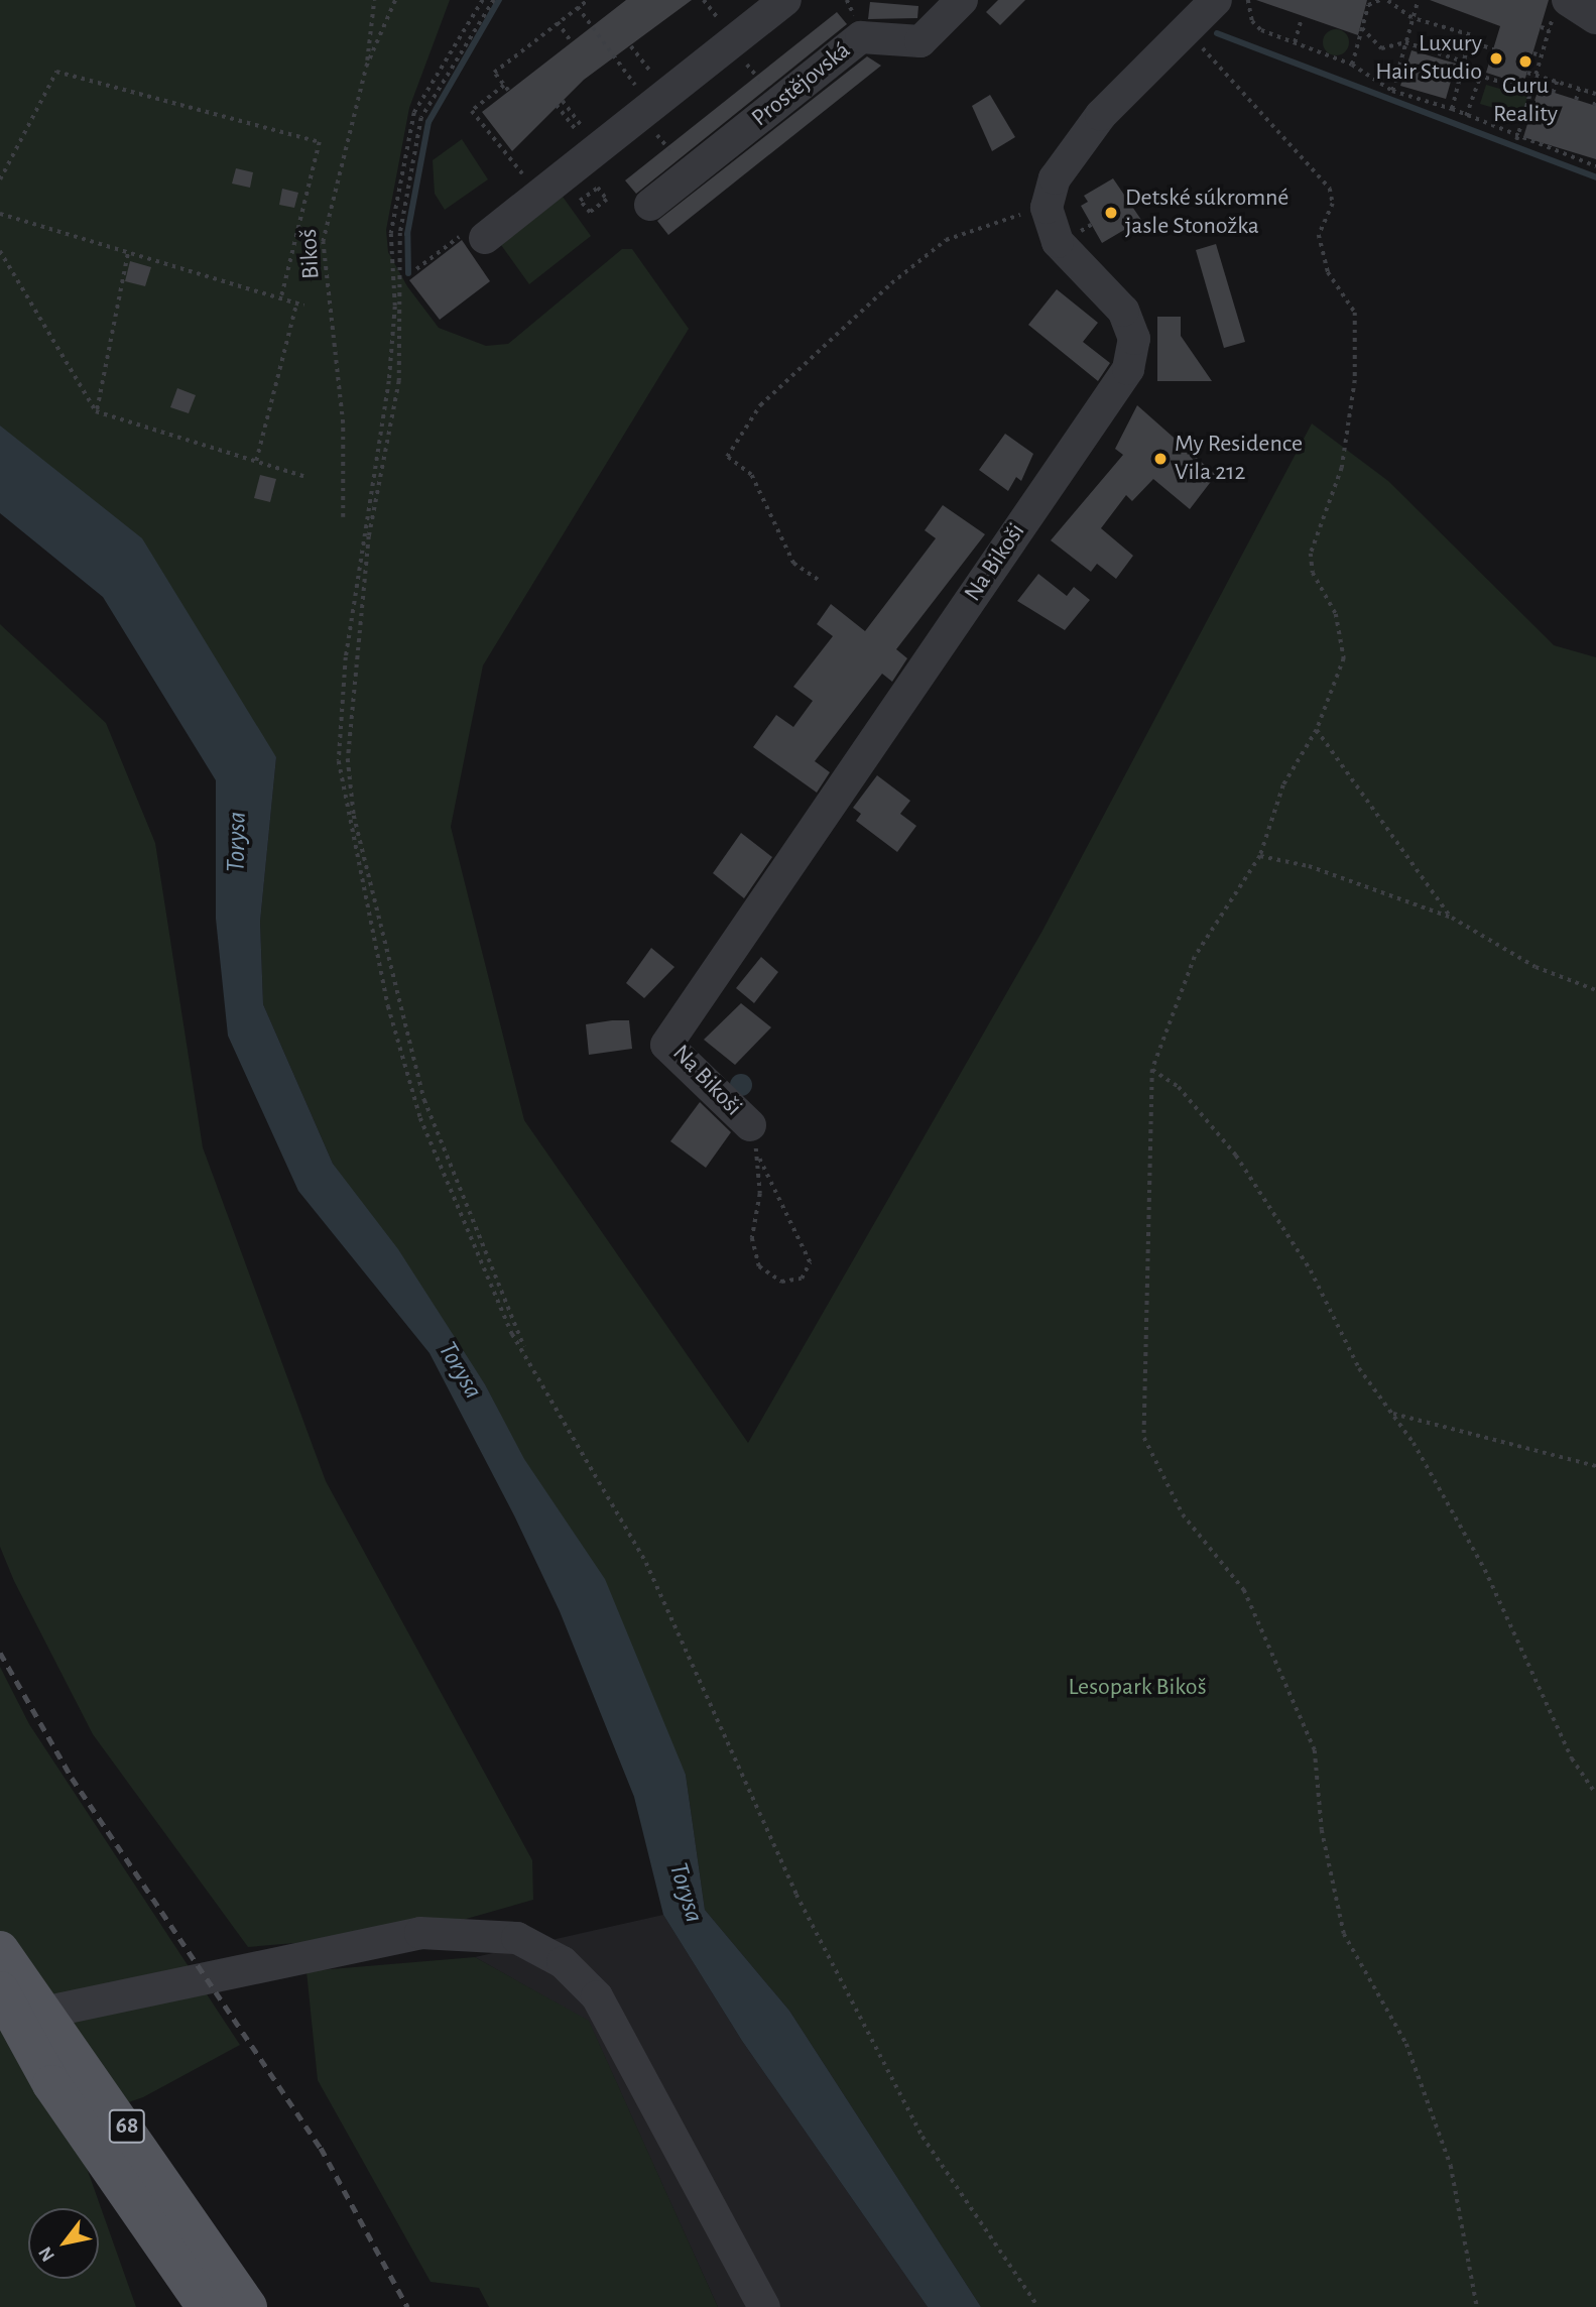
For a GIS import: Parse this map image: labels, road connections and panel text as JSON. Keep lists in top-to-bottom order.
{
  "streets": {
    "main road": ["68"],
    "street": ["Prostějovská", "Na Bikoši"],
    "path": ["Bikoš"]
  },
  "water": ["Torysa"],
  "parks": ["Lesopark Bikoš"],
  "places": [
    "Luxury Hair Studio",
    "Guru Reality",
    "Detské súkromné jasle Stonožka",
    "My Residence Vila 212"
  ],
  "north": "bottom left"
}
